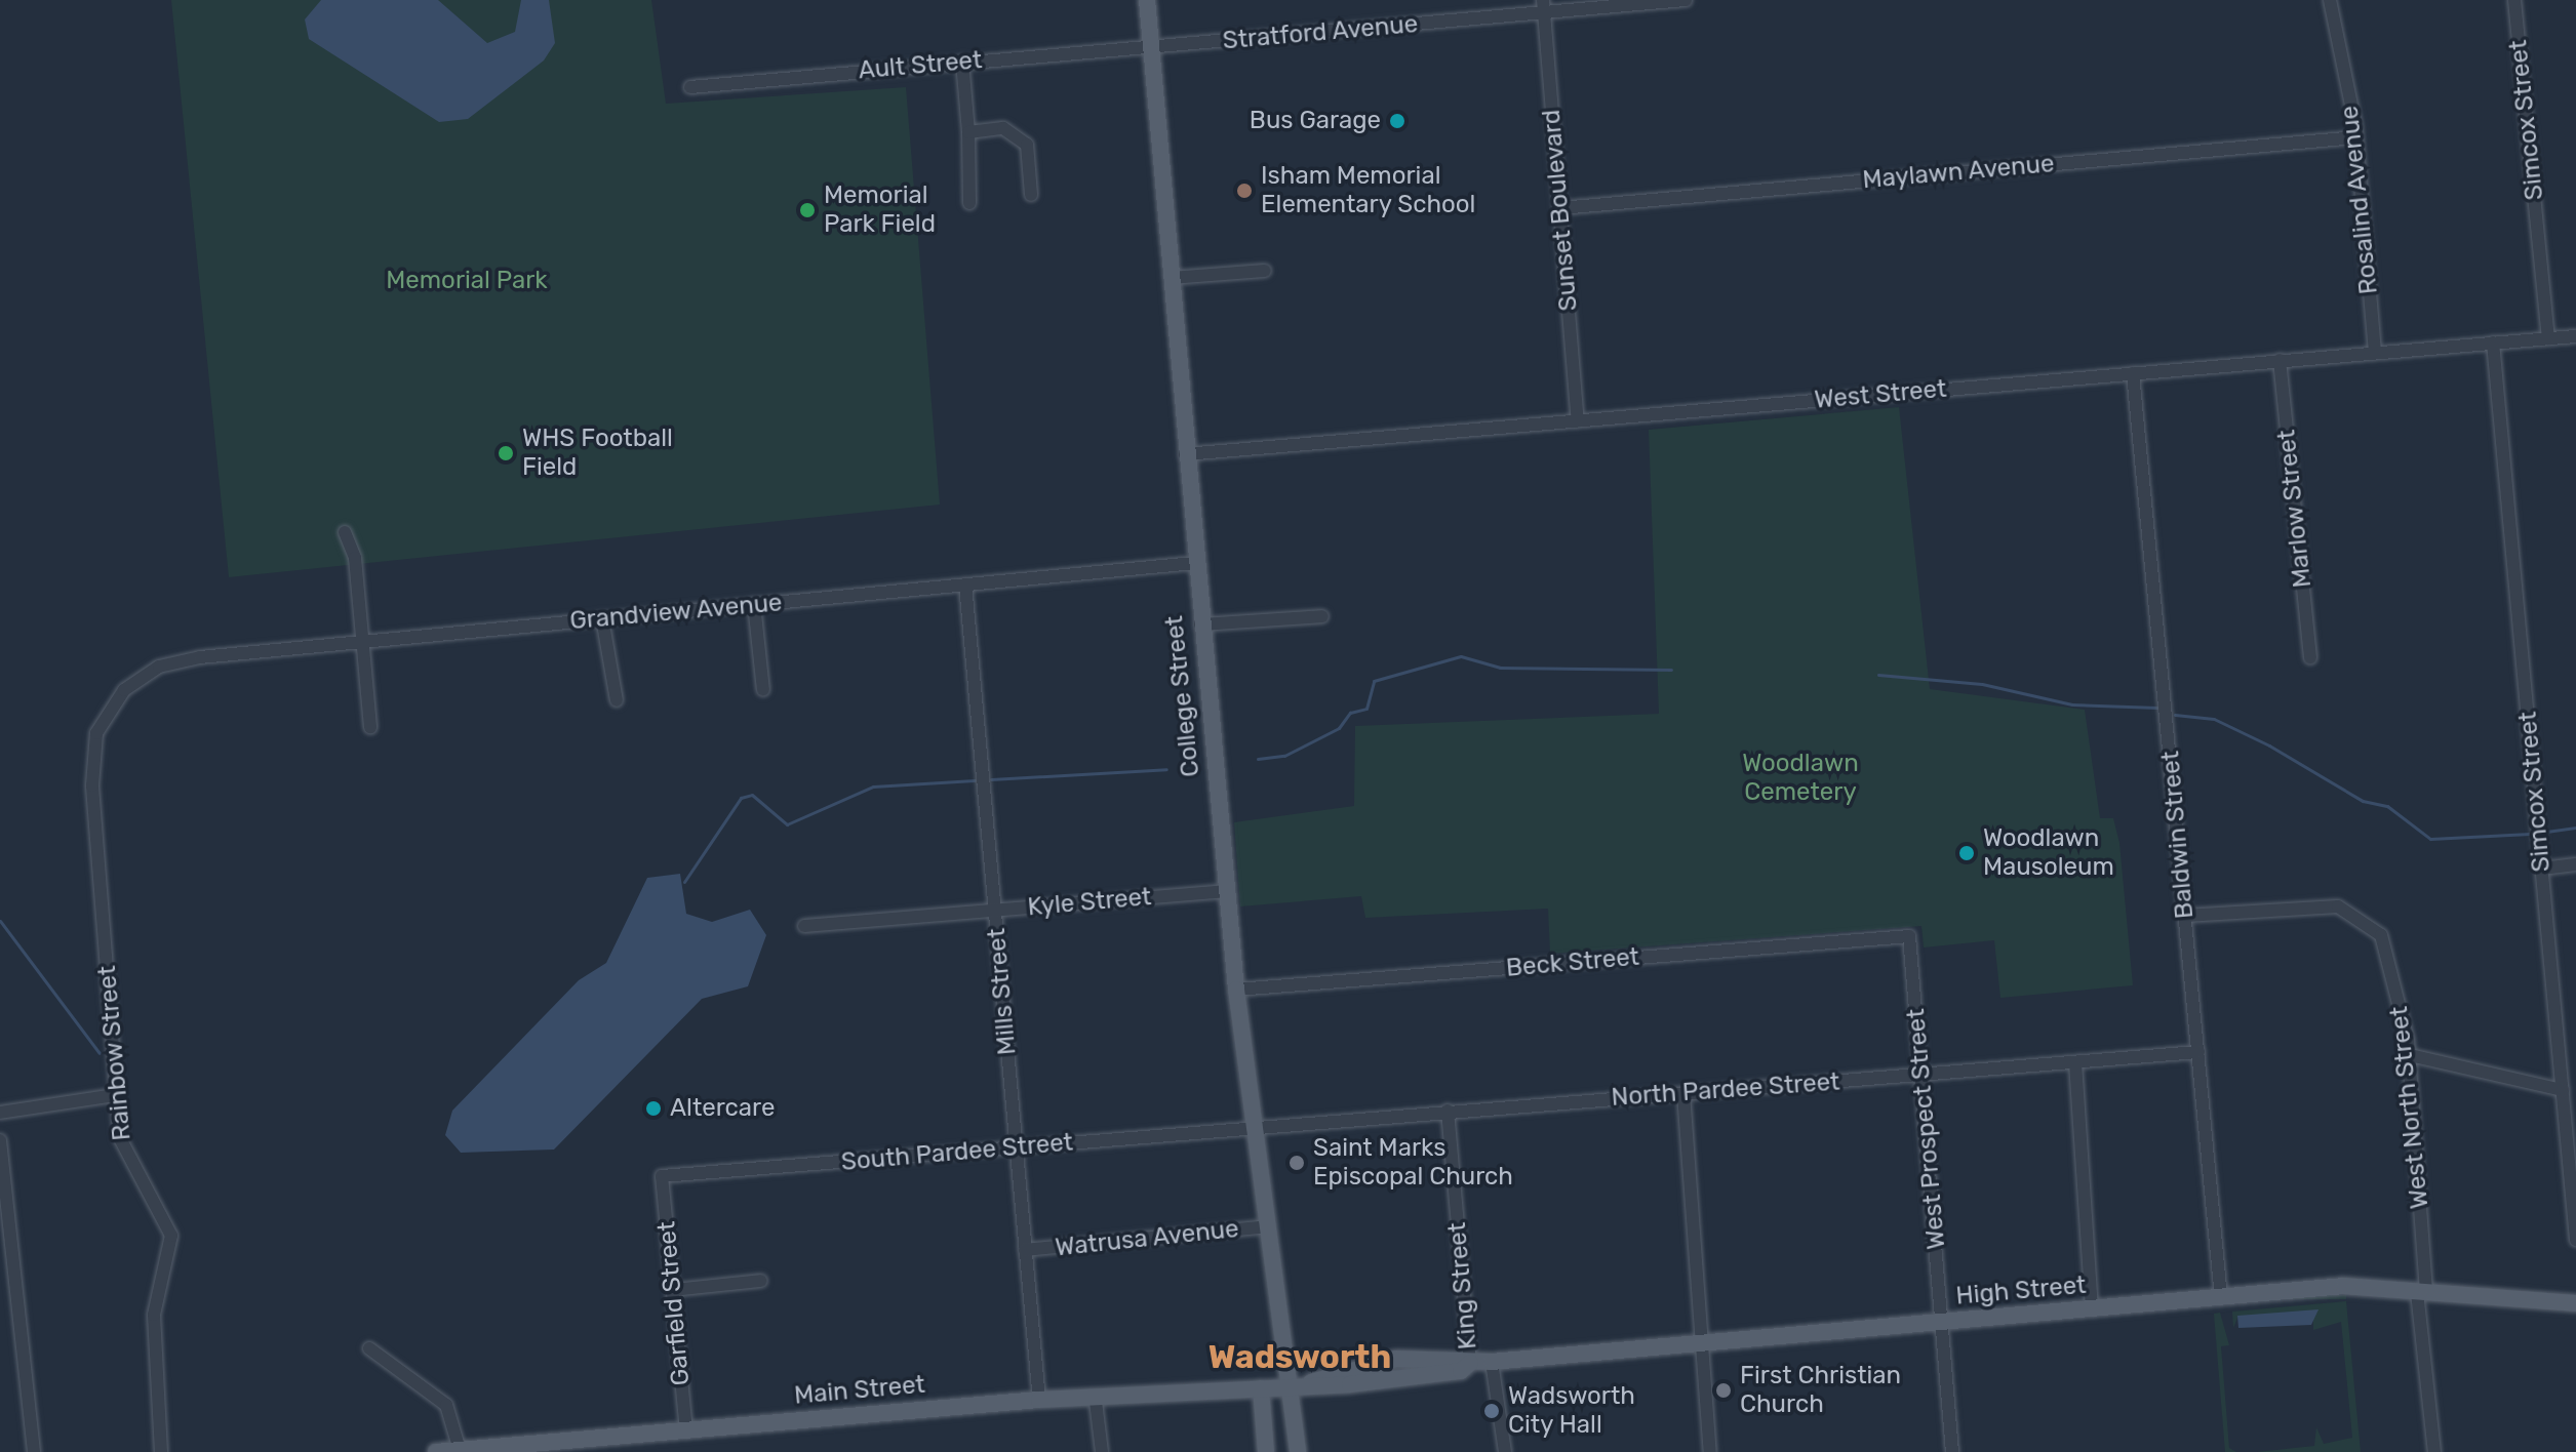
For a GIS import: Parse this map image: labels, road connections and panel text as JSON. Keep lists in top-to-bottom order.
{
  "streets": {
    "main road": ["College Street", "High Street", "Main Street"],
    "street": [
      "Stratford Avenue",
      "Ault Street",
      "Simcox Street",
      "Maylawn Avenue",
      "Rosalind Avenue",
      "Sunset Boulevard",
      "West Street",
      "Marlow Street",
      "Grandview Avenue",
      "Baldwin Street",
      "Kyle Street",
      "Beck Street",
      "Mills Street",
      "Rainbow Street",
      "North Pardee Street",
      "West North Street",
      "West Prospect Street",
      "South Pardee Street",
      "Watrusa Avenue",
      "King Street",
      "Garfield Street"
    ]
  },
  "crossings": [
    ["Stratford Avenue", "Ault Street"],
    ["Stratford Avenue", "Sunset Boulevard"],
    ["Stratford Avenue", "College Street"],
    ["Ault Street", "College Street"],
    ["Simcox Street", "West Street"],
    ["Maylawn Avenue", "Rosalind Avenue"],
    ["Maylawn Avenue", "Sunset Boulevard"],
    ["Rosalind Avenue", "West Street"],
    ["Sunset Boulevard", "West Street"],
    ["West Street", "Marlow Street"],
    ["West Street", "College Street"],
    ["West Street", "Baldwin Street"],
    ["Grandview Avenue", "College Street"],
    ["Grandview Avenue", "Mills Street"],
    ["Grandview Avenue", "Rainbow Street"],
    ["College Street", "Kyle Street"],
    ["College Street", "Beck Street"],
    ["College Street", "North Pardee Street"],
    ["College Street", "South Pardee Street"],
    ["College Street", "Watrusa Avenue"],
    ["College Street", "High Street"],
    ["College Street", "Main Street"],
    ["Baldwin Street", "North Pardee Street"],
    ["Baldwin Street", "West North Street"],
    ["Baldwin Street", "High Street"],
    ["Kyle Street", "Mills Street"],
    ["Beck Street", "West Prospect Street"],
    ["Mills Street", "South Pardee Street"],
    ["Mills Street", "Watrusa Avenue"],
    ["Mills Street", "Main Street"],
    ["North Pardee Street", "West Prospect Street"],
    ["North Pardee Street", "South Pardee Street"],
    ["North Pardee Street", "King Street"],
    ["West North Street", "High Street"],
    ["West Prospect Street", "High Street"],
    ["South Pardee Street", "Garfield Street"],
    ["King Street", "High Street"],
    ["High Street", "Main Street"],
    ["Garfield Street", "Main Street"]
  ],
  "districts": ["Wadsworth"],
  "parks": ["Memorial Park", "Woodlawn Cemetery"],
  "places": [
    "Bus Garage",
    "Isham Memorial Elementary School",
    "Memorial Park Field",
    "WHS Football Field",
    "Woodlawn Mausoleum",
    "Altercare",
    "Saint Marks Episcopal Church",
    "First Christian Church",
    "Wadsworth City Hall"
  ]
}
